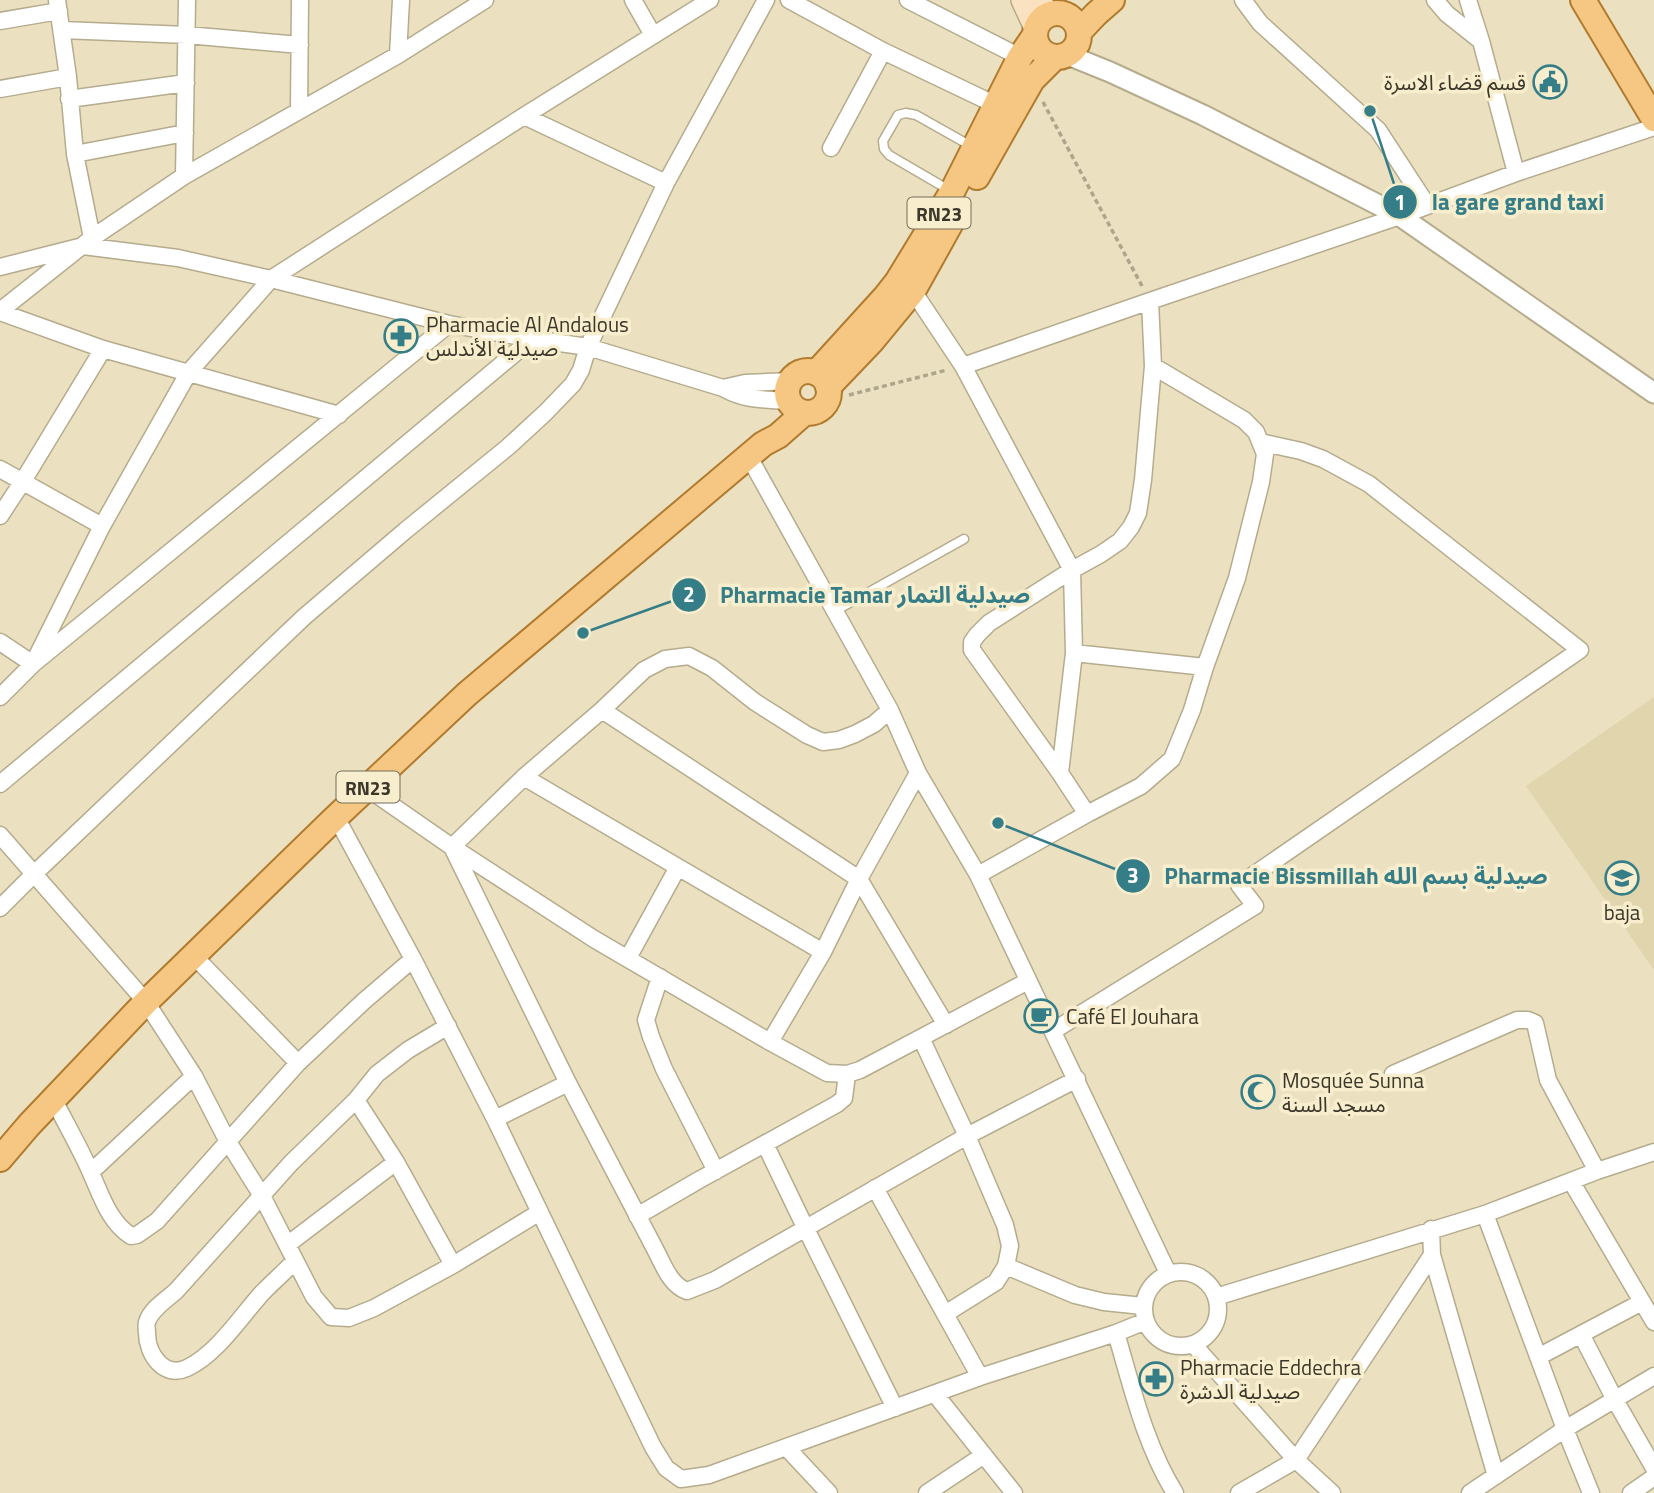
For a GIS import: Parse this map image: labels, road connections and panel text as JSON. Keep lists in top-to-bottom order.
{
  "streets": {
    "main road": ["RN23"]
  },
  "places": {
    "public building": ["قسم قضاء الاسرة"],
    "other": ["la gare grand taxi", "Pharmacie Tamar صيدلية التمار", "Pharmacie Bissmillah صيدلية بسم الله"],
    "pharmacy": ["Pharmacie Al Andalous صيدلية الأندلس", "Pharmacie Eddechra صيدلية الدشرة"],
    "school or university": ["baja"],
    "cafe": ["Café El Jouhara"],
    "mosque": ["Mosquée Sunna مسجد السنة"]
  }
}
